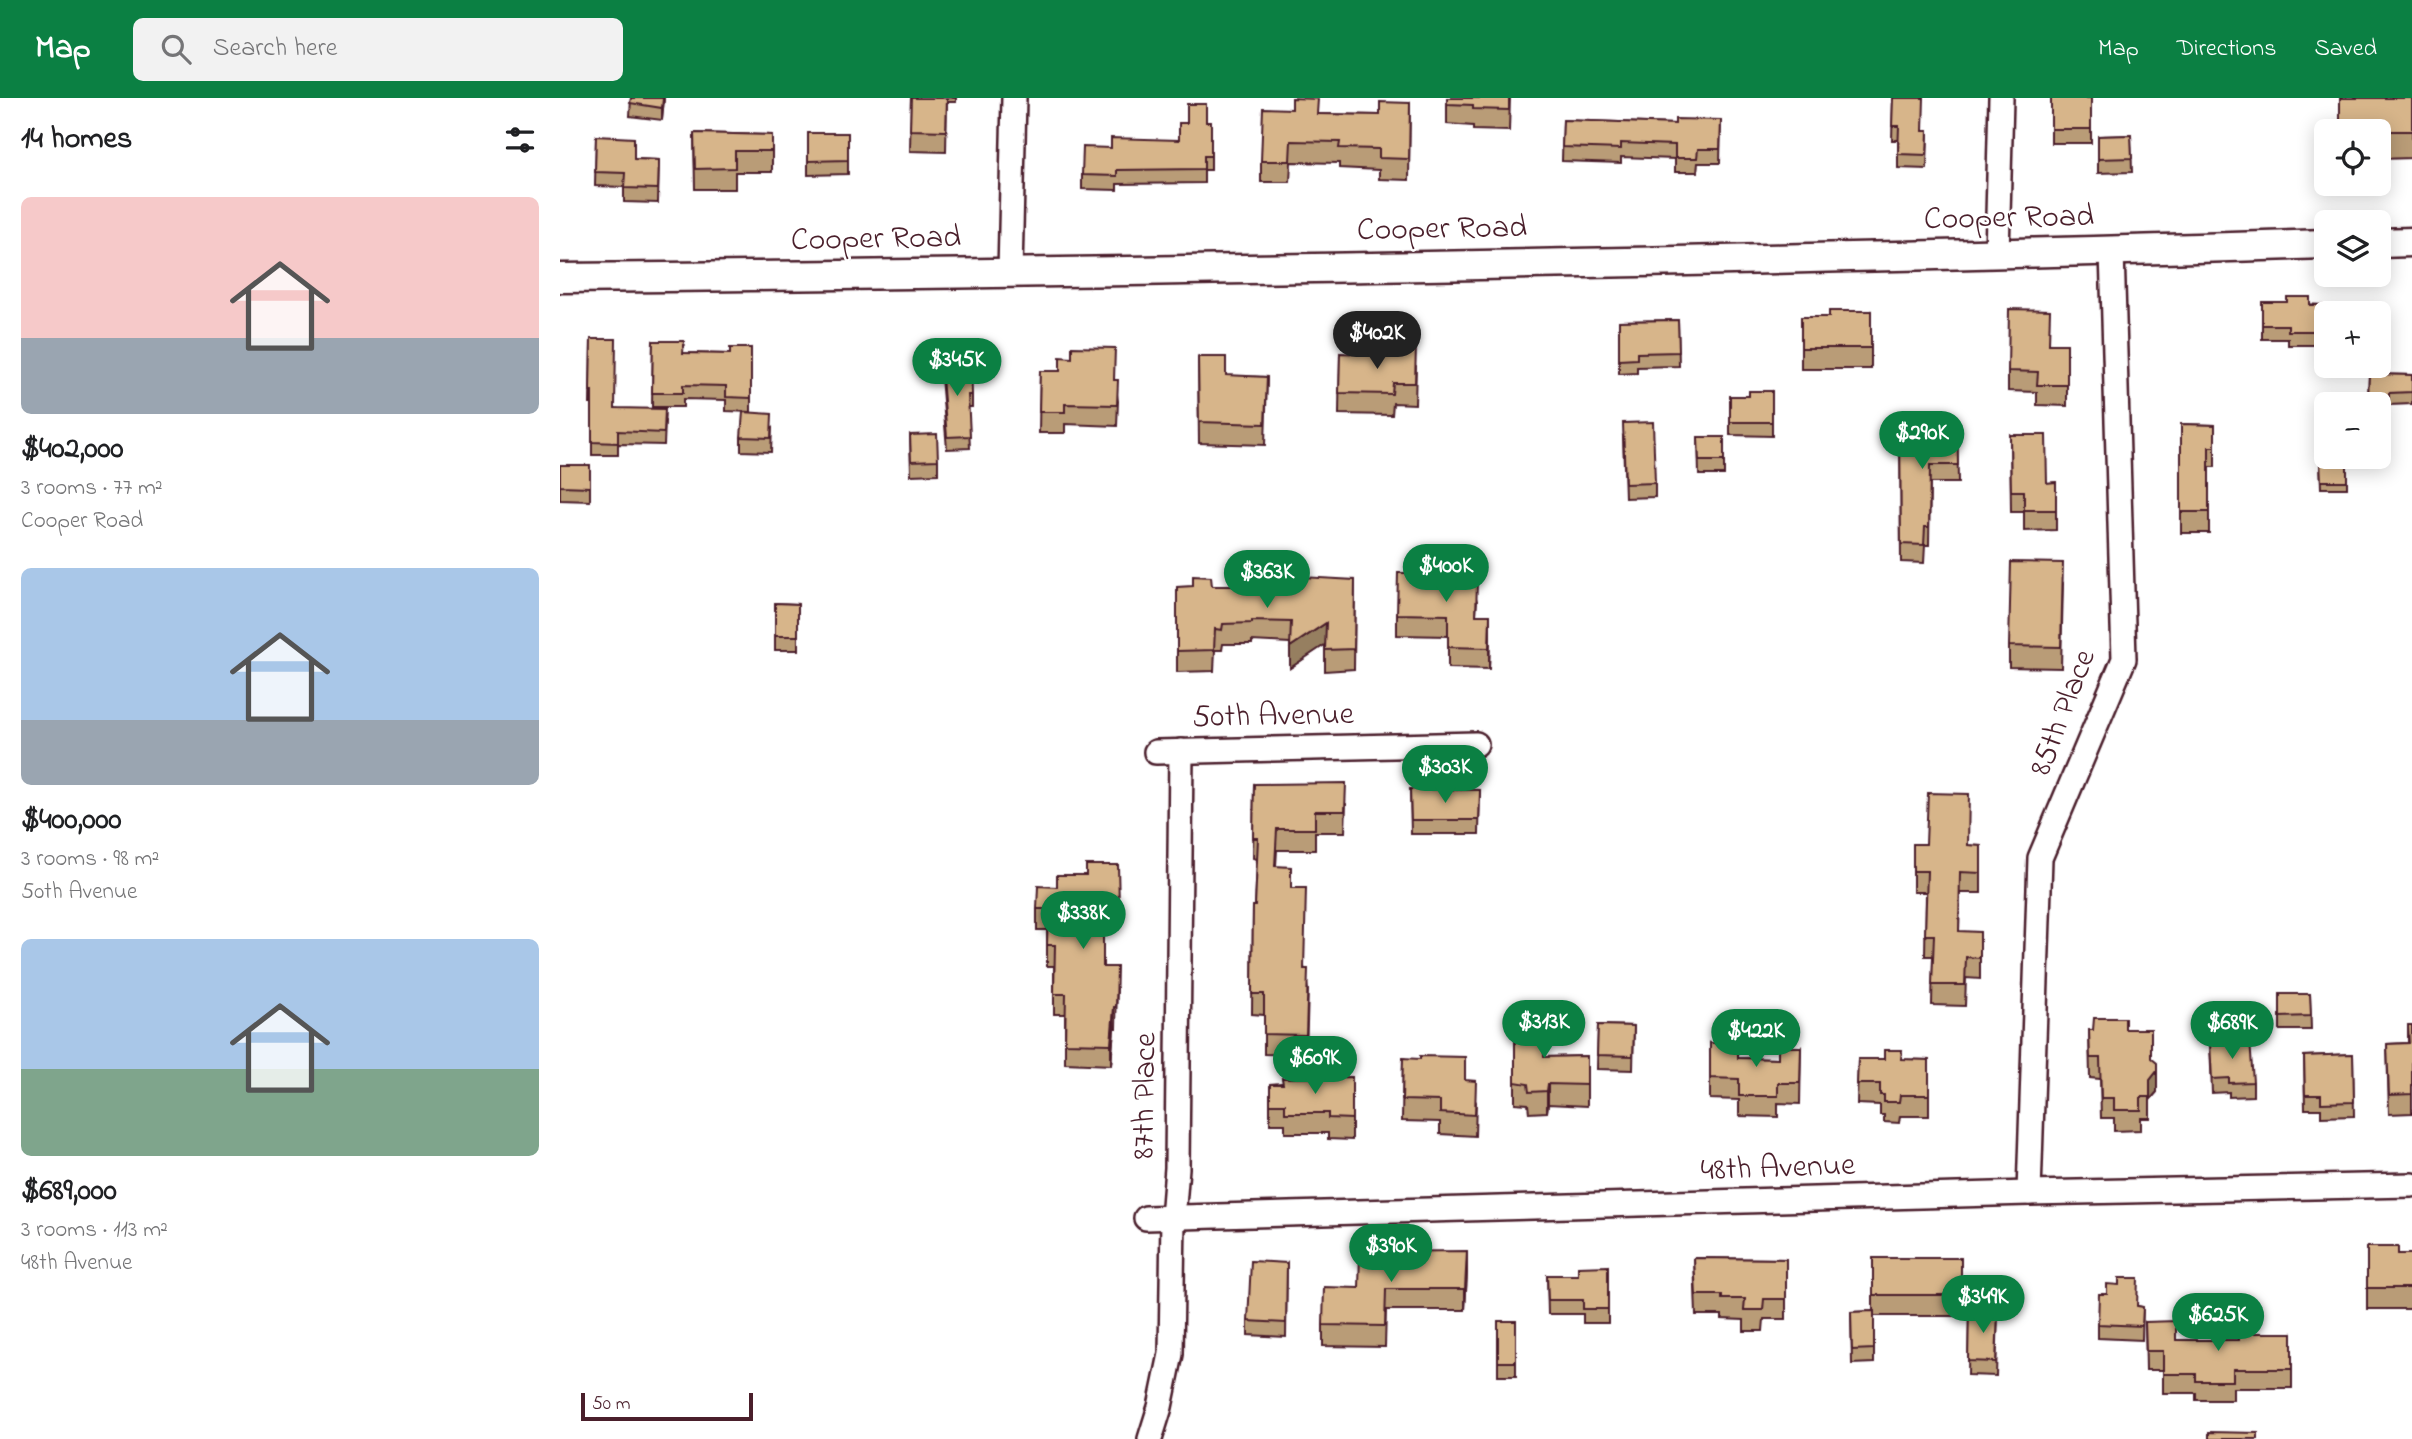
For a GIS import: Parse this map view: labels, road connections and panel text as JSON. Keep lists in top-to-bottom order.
{
  "streets": {
    "street": [
      "Cooper Road",
      "85th Place",
      "50th Avenue",
      "87th Place",
      "48th Avenue"
    ]
  },
  "crossings": [
    ["Cooper Road", "85th Place"],
    ["85th Place", "48th Avenue"],
    ["50th Avenue", "87th Place"],
    ["87th Place", "48th Avenue"]
  ],
  "scale_bar": "50 m",
  "page": {
    "header": "Map",
    "search": "Search here",
    "nav": ["Map", "Directions", "Saved"],
    "heading": "14 homes",
    "map_buttons": ["+", "−"],
    "list": [
      {
        "name": "$402,000",
        "note": "3 rooms · 77 m² · Cooper Road"
      },
      {
        "name": "$400,000",
        "note": "3 rooms · 98 m² · 50th Avenue"
      },
      {
        "name": "$689,000",
        "note": "3 rooms · 113 m² · 48th Avenue"
      }
    ],
    "price": [
      "$402K",
      "$345K",
      "$290K",
      "$400K",
      "$363K",
      "$303K",
      "$338K",
      "$313K",
      "$689K",
      "$422K",
      "$609K",
      "$390K",
      "$349K",
      "$625K"
    ],
    "scale": "50 m"
  }
}
